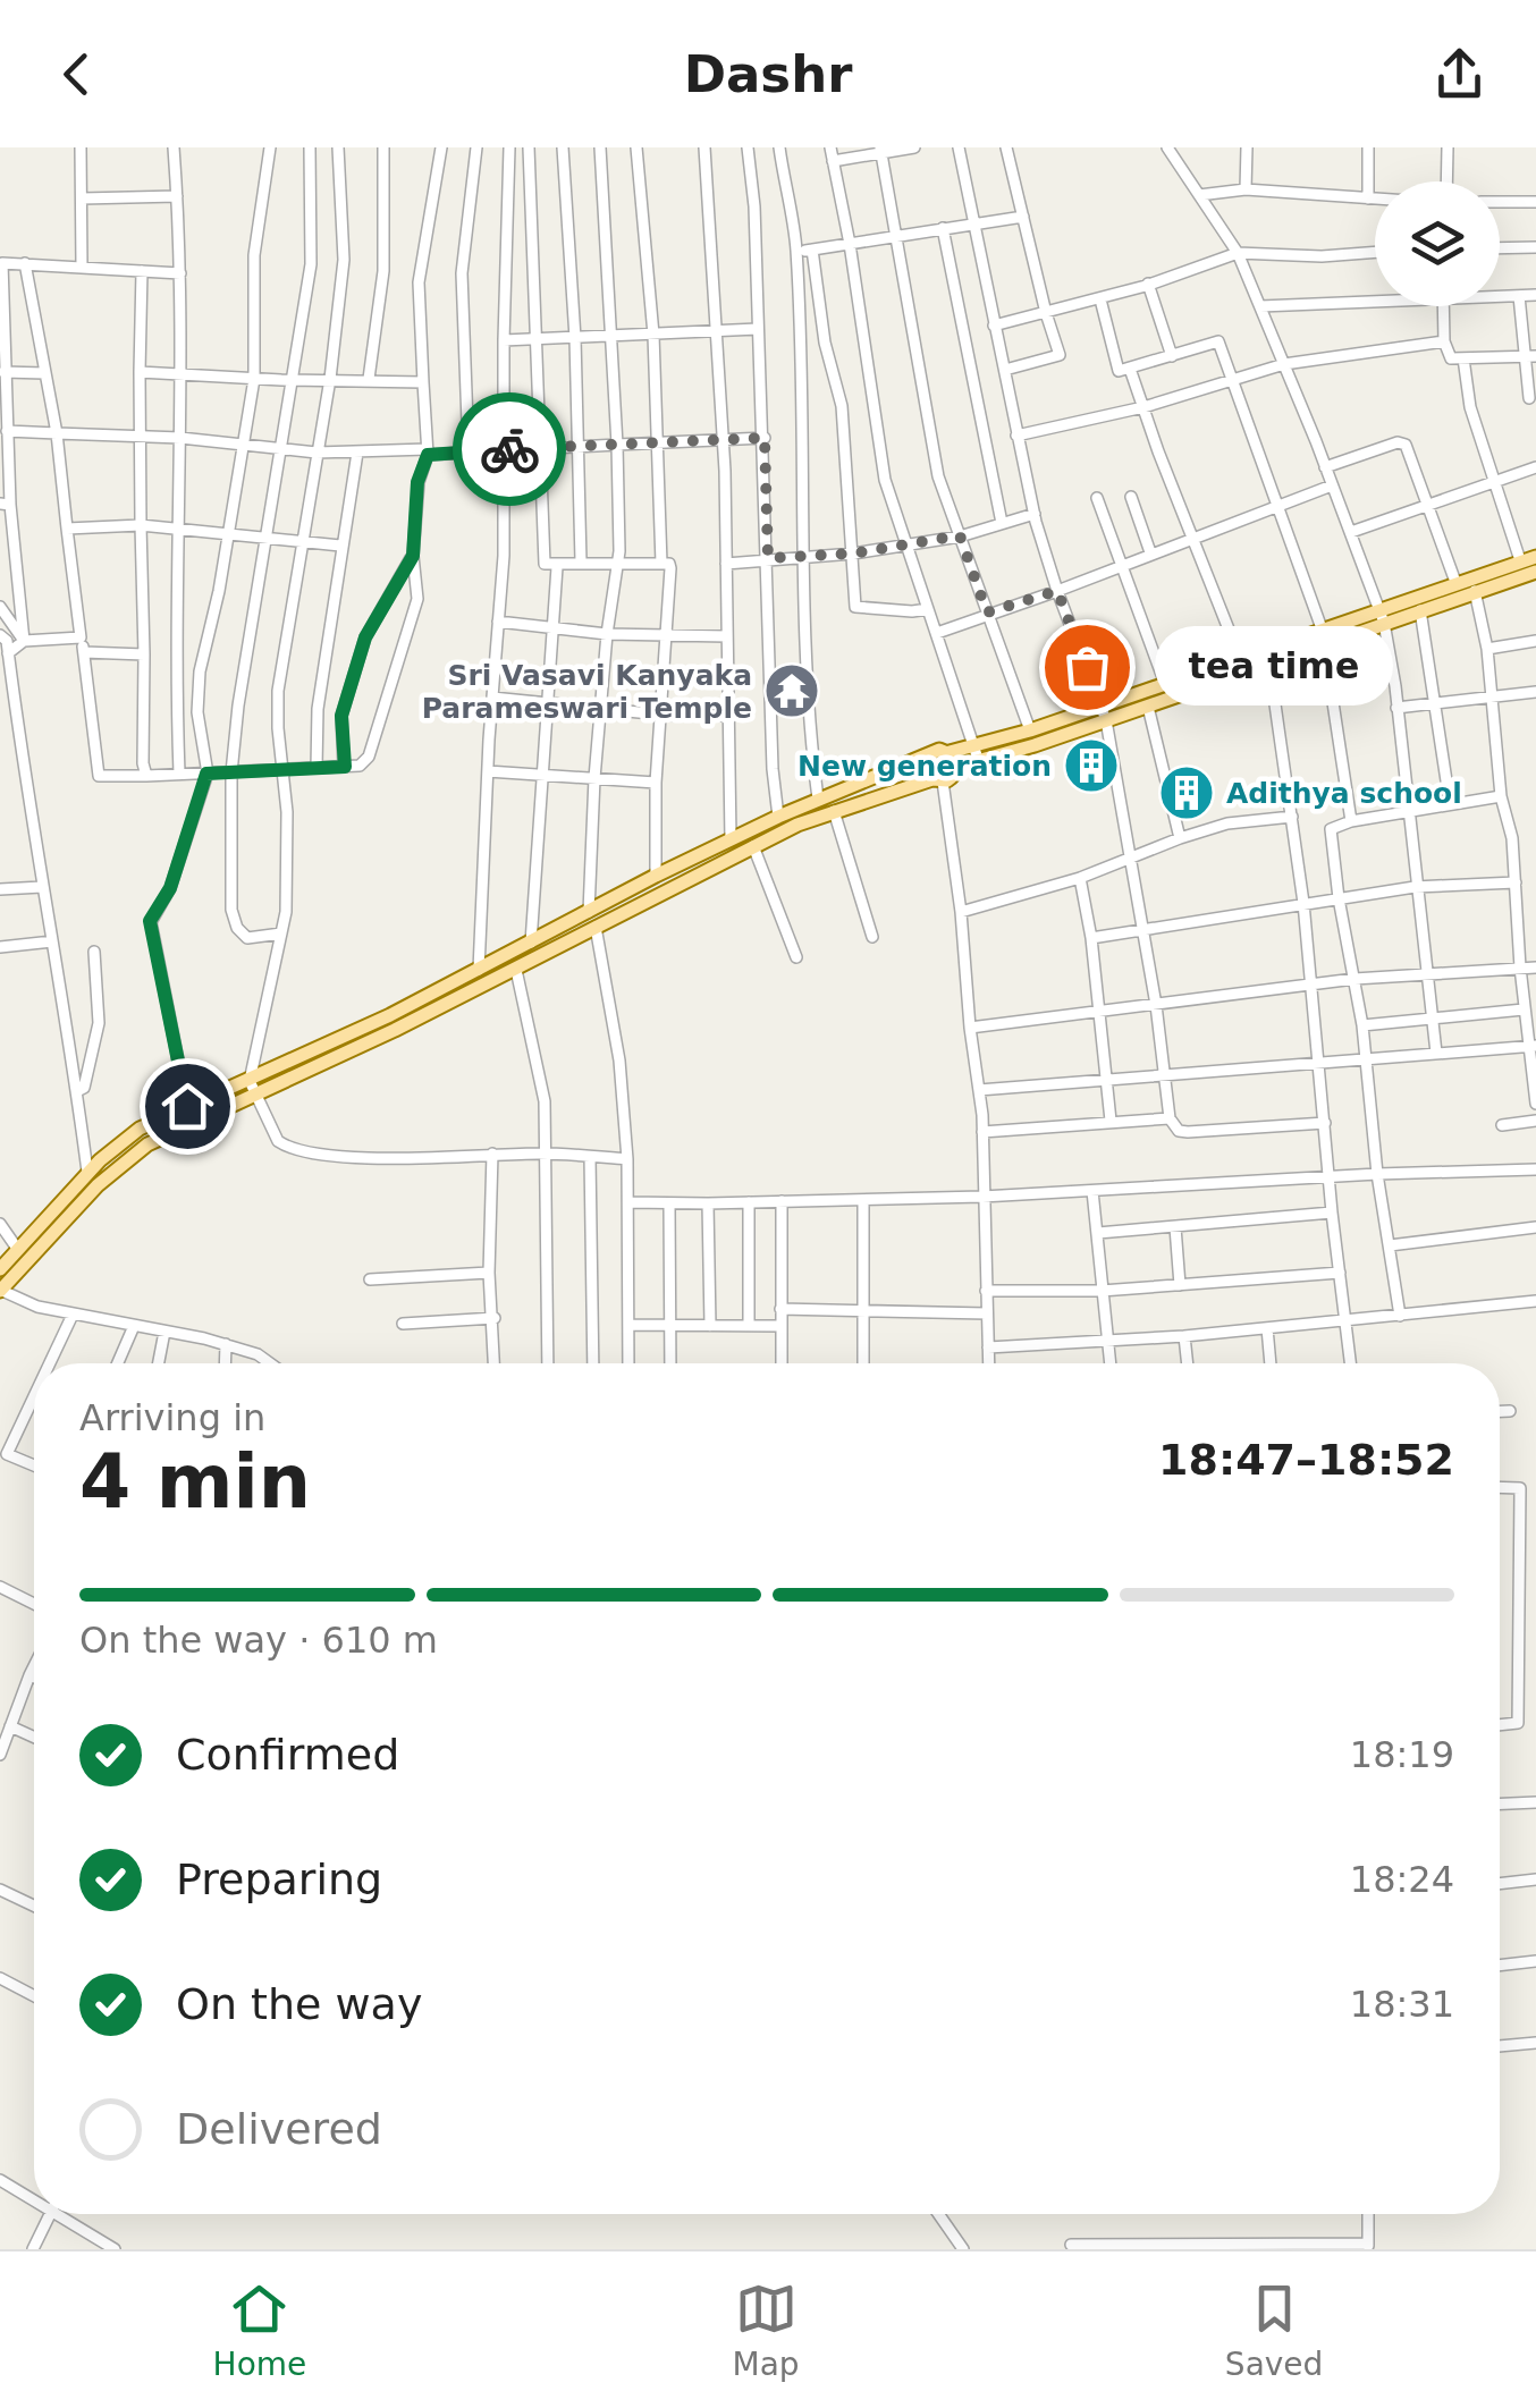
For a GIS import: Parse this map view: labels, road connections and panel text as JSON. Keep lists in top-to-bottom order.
{
  "places": {
    "other": ["tea time"],
    "temple": ["Sri Vasavi Kanyaka Parameswari Temple"],
    "building": ["New generation", "Adithya school"]
  },
  "page": {
    "header": "Dashr",
    "bubble": "tea time",
    "heading": ["4 min", "Arriving in", "18:47–18:52"],
    "bar": "On the way · 610 m",
    "list": [
      ["Confirmed", "18:19"],
      ["Preparing", "18:24"],
      ["On the way", "18:31"],
      "Delivered"
    ],
    "tabs": ["Home", "Map", "Saved"]
  }
}
